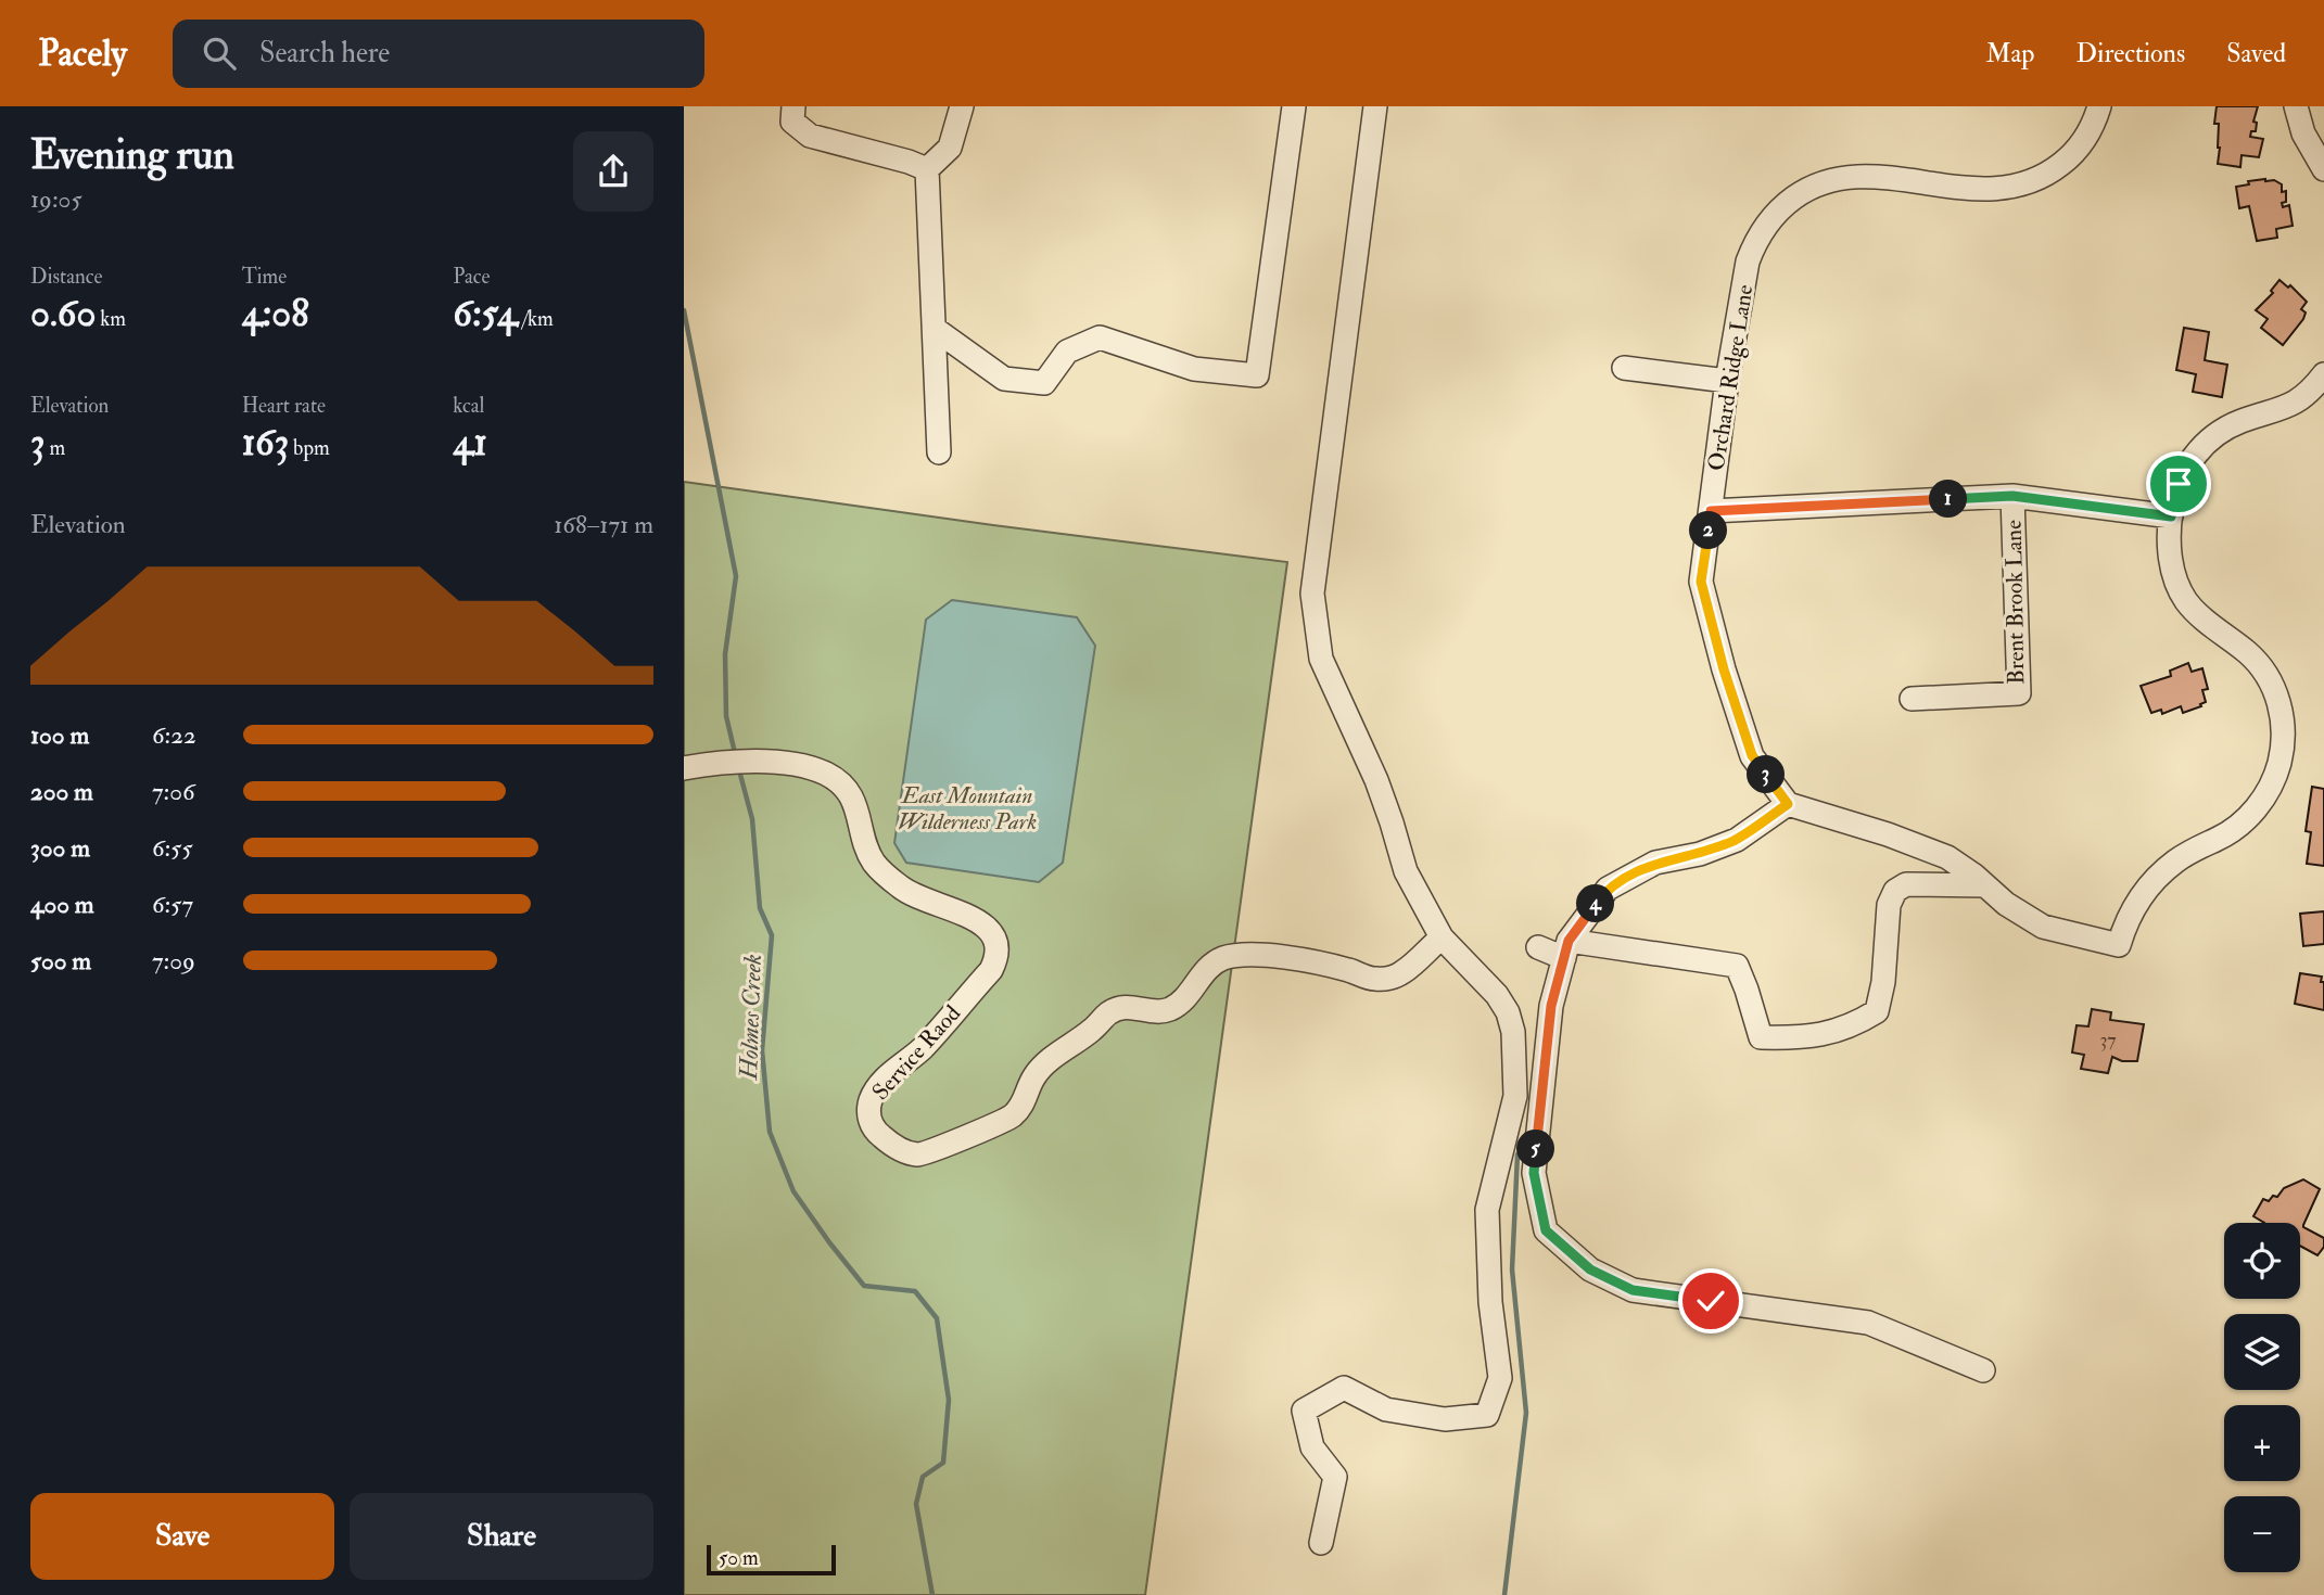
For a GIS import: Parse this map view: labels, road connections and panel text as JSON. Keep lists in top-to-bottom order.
{
  "streets": {
    "street": ["Orchard Ridge Lane", "Brent Brook Lane", "Service Raod"]
  },
  "water": ["Holmes Creek"],
  "parks": ["East Mountain Wilderness Park"],
  "house_numbers": ["37"],
  "scale_bar": "50 m",
  "page": {
    "header": "Pacely",
    "search": "Search here",
    "nav": ["Map", "Directions", "Saved"],
    "heading": ["Evening run", "19:05"],
    "stats": [
      ["Distance", "0.60 km"],
      ["Time", "4:08"],
      ["Pace", "6:54 /km"],
      ["Elevation", "3 m"],
      ["Heart rate", "163 bpm"],
      ["kcal", "41"]
    ],
    "pins": [
      "1",
      "2",
      "3",
      "4",
      "5"
    ],
    "chart": ["Elevation", "168–171 m"],
    "list": [
      {
        "name": "100 m",
        "note": "6:22"
      },
      {
        "name": "200 m",
        "note": "7:06"
      },
      {
        "name": "300 m",
        "note": "6:55"
      },
      {
        "name": "400 m",
        "note": "6:57"
      },
      {
        "name": "500 m",
        "note": "7:09"
      }
    ],
    "map_buttons": ["+", "−"],
    "buttons": ["Save", "Share"],
    "scale": "50 m"
  }
}
